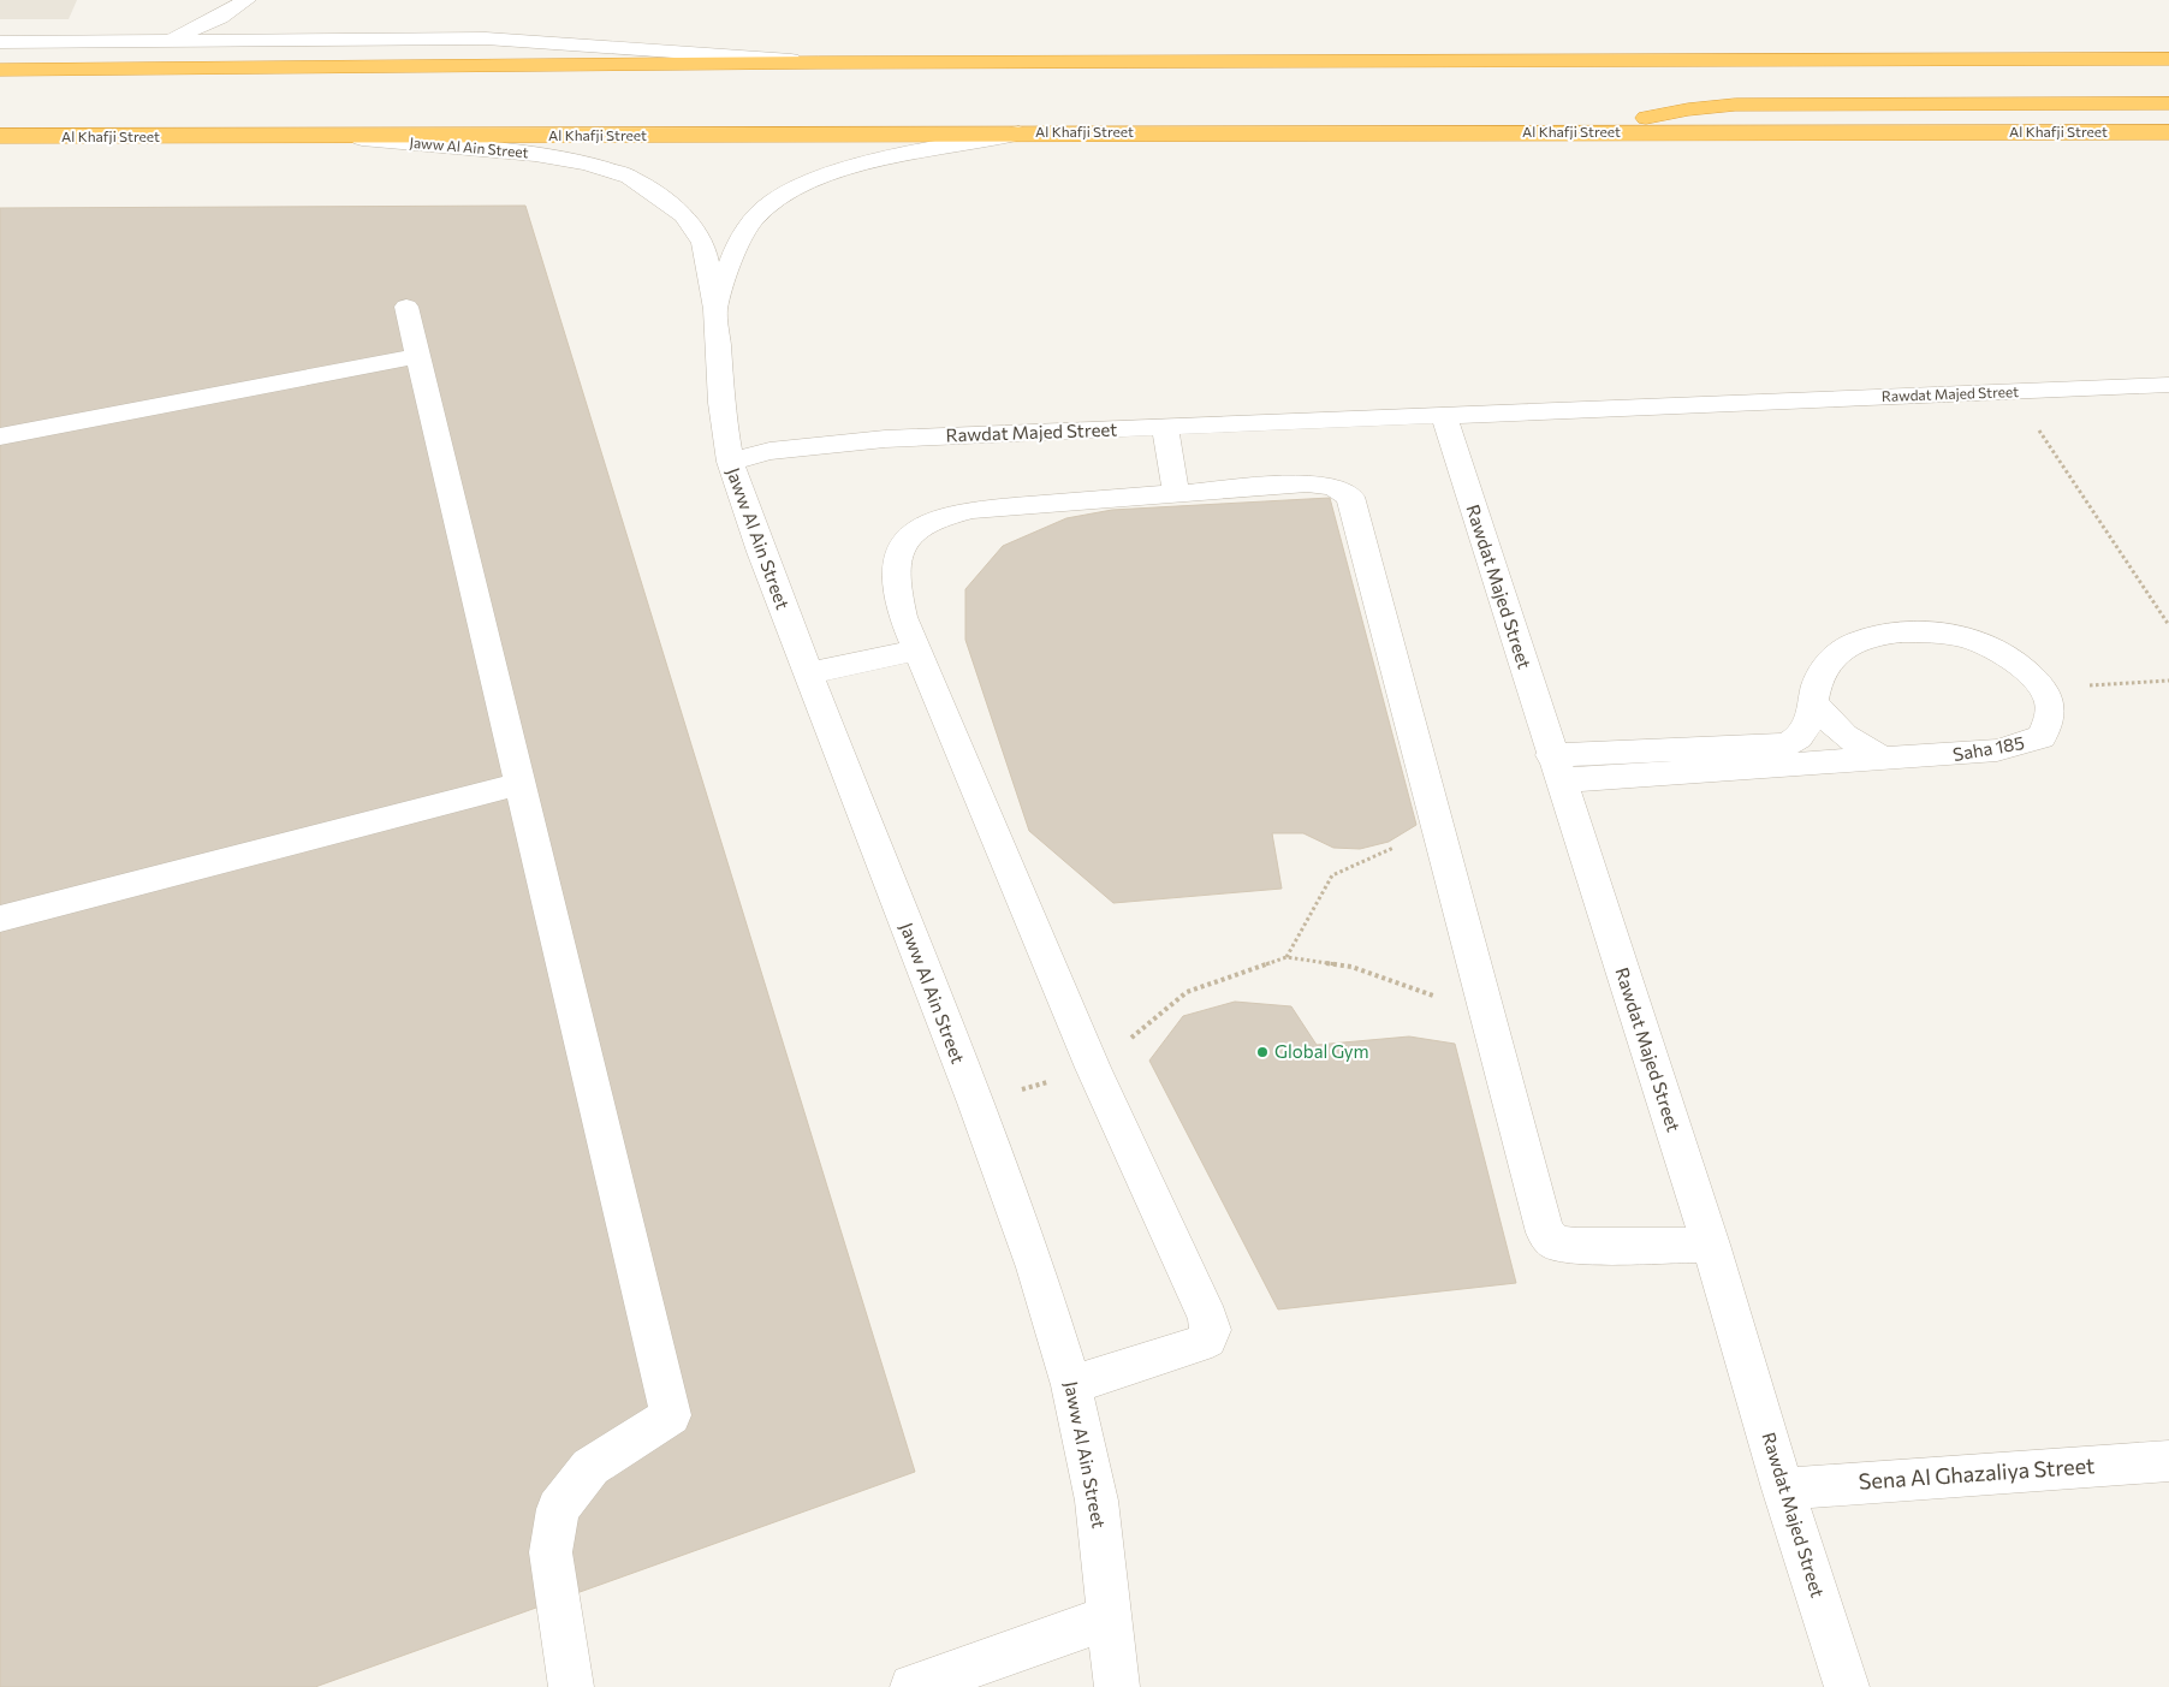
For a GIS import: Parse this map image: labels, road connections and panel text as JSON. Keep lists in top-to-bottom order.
{
  "streets": {
    "highway": ["Al Khafji Street"],
    "street": [
      "Jaww Al Ain Street",
      "Rawdat Majed Street",
      "Saha 185",
      "Sena Al Ghazaliya Street"
    ]
  },
  "crossings": [
    ["Al Khafji Street", "Jaww Al Ain Street"],
    ["Jaww Al Ain Street", "Rawdat Majed Street"],
    ["Rawdat Majed Street", "Saha 185"],
    ["Rawdat Majed Street", "Sena Al Ghazaliya Street"]
  ],
  "places": ["Global Gym"]
}
